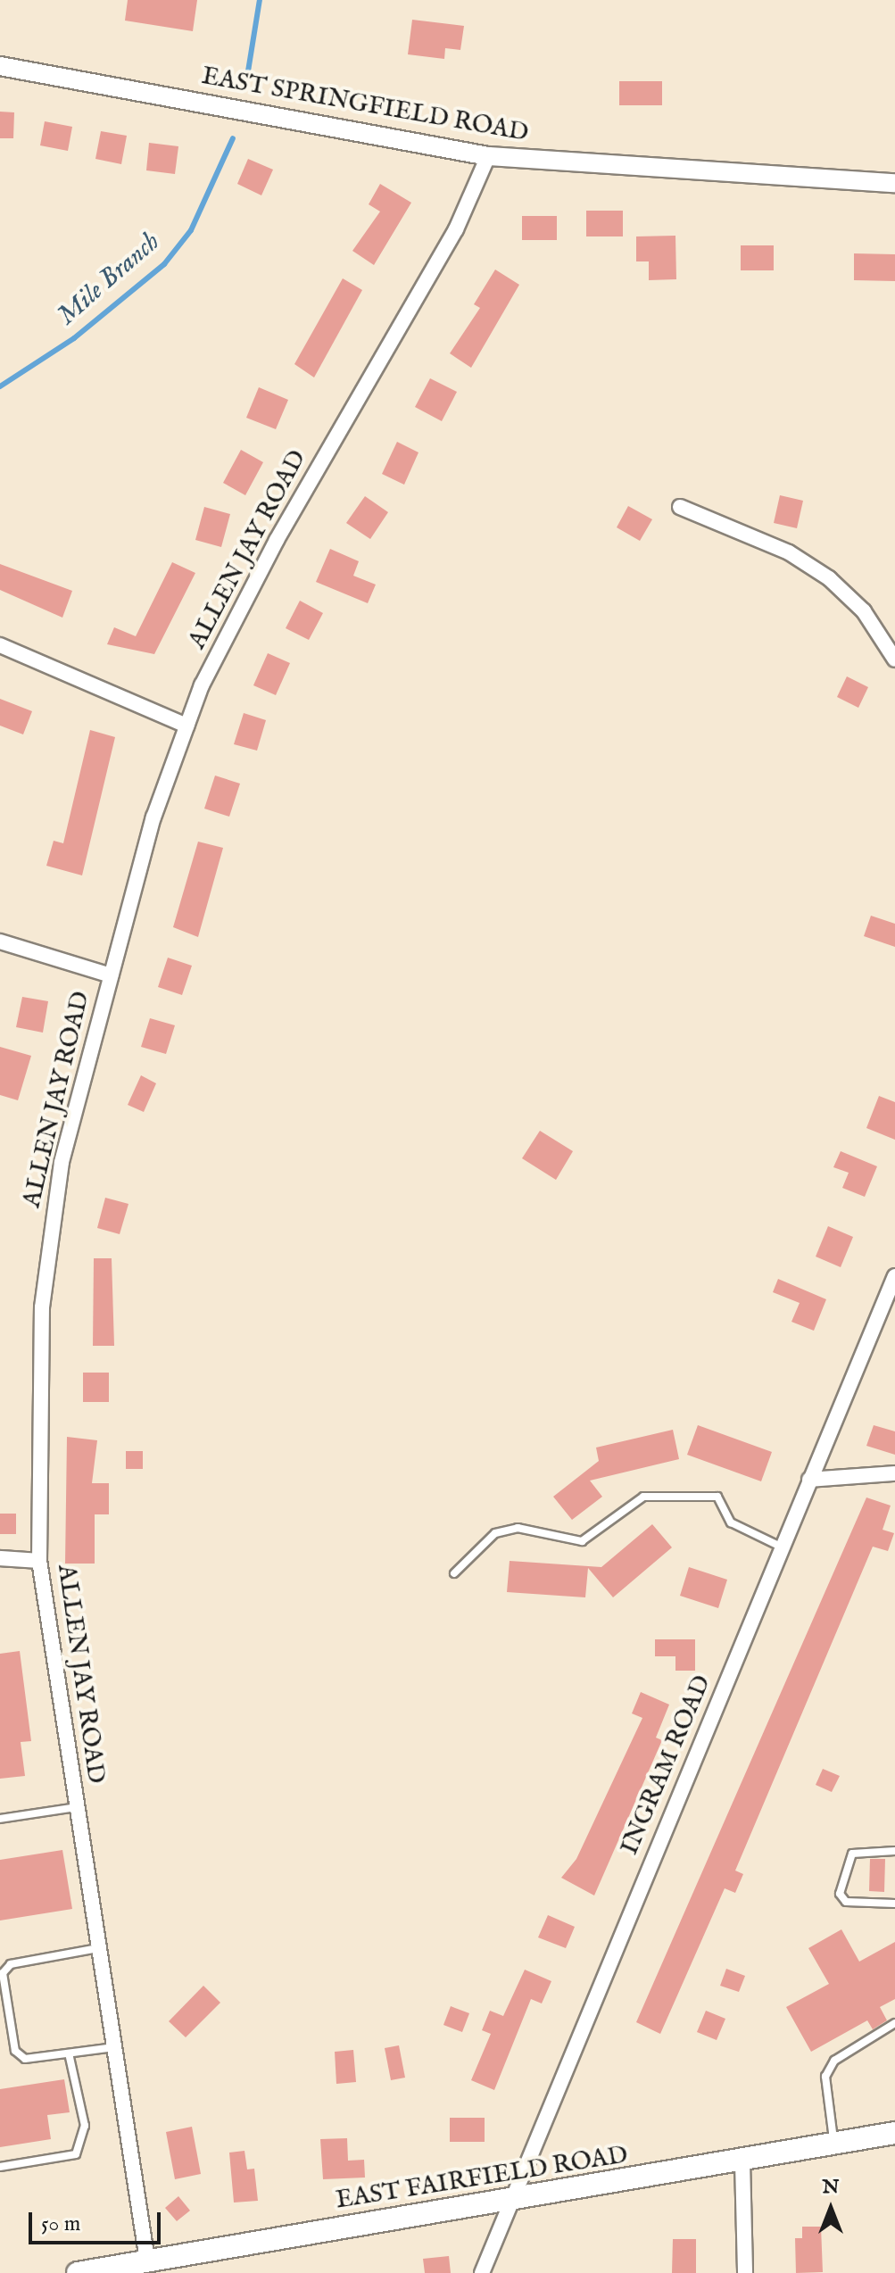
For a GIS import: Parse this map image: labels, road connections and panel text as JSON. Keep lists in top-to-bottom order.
{
  "streets": {
    "main road": ["EAST FAIRFIELD ROAD"],
    "street": ["EAST SPRINGFIELD ROAD", "ALLEN JAY ROAD", "INGRAM ROAD"]
  },
  "crossings": [
    ["EAST SPRINGFIELD ROAD", "ALLEN JAY ROAD"],
    ["ALLEN JAY ROAD", "EAST FAIRFIELD ROAD"],
    ["INGRAM ROAD", "EAST FAIRFIELD ROAD"]
  ],
  "water": ["Mile Branch"],
  "scale_bar": "50 m",
  "north": "top"
}
